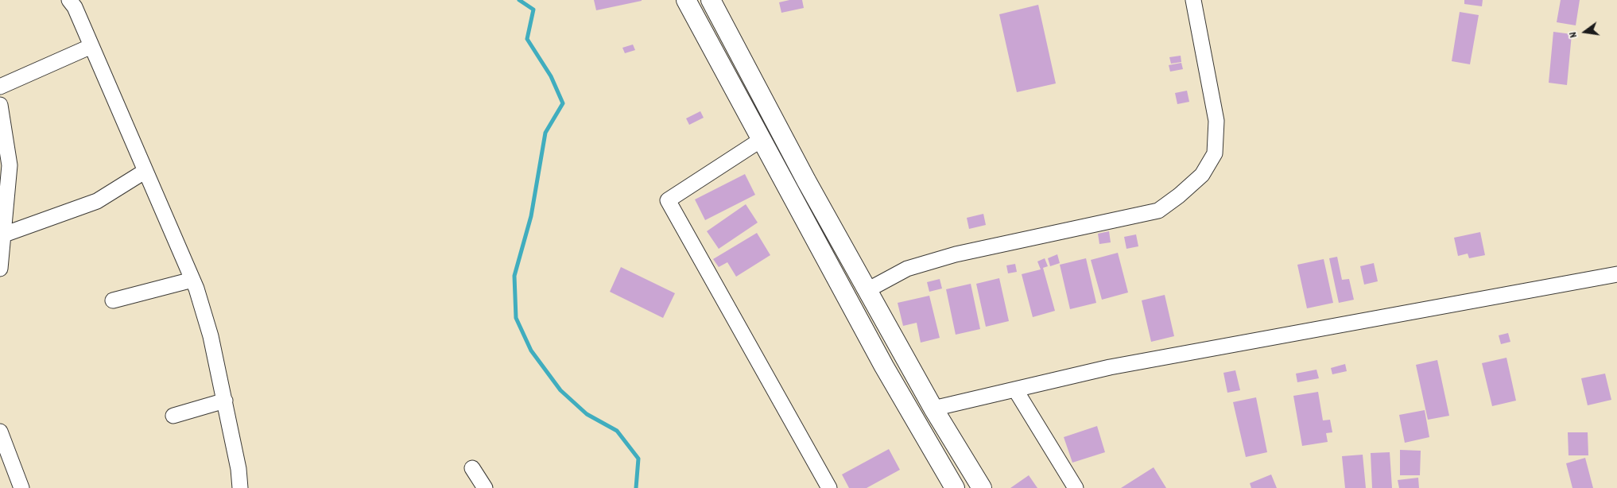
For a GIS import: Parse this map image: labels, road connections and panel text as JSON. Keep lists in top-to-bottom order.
{
  "north": "left"
}
